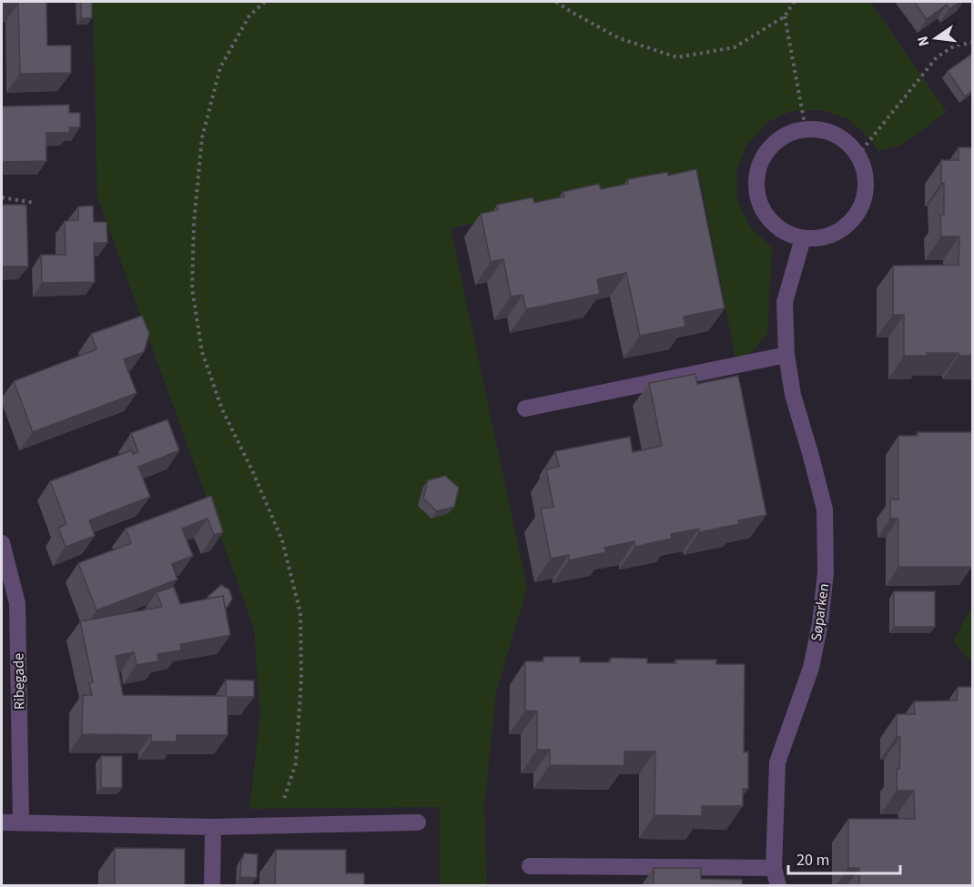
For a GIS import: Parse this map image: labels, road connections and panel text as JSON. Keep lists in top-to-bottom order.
{
  "streets": {
    "street": ["Søparken", "Ribegade"]
  },
  "scale_bar": "20 m",
  "north": "left"
}
